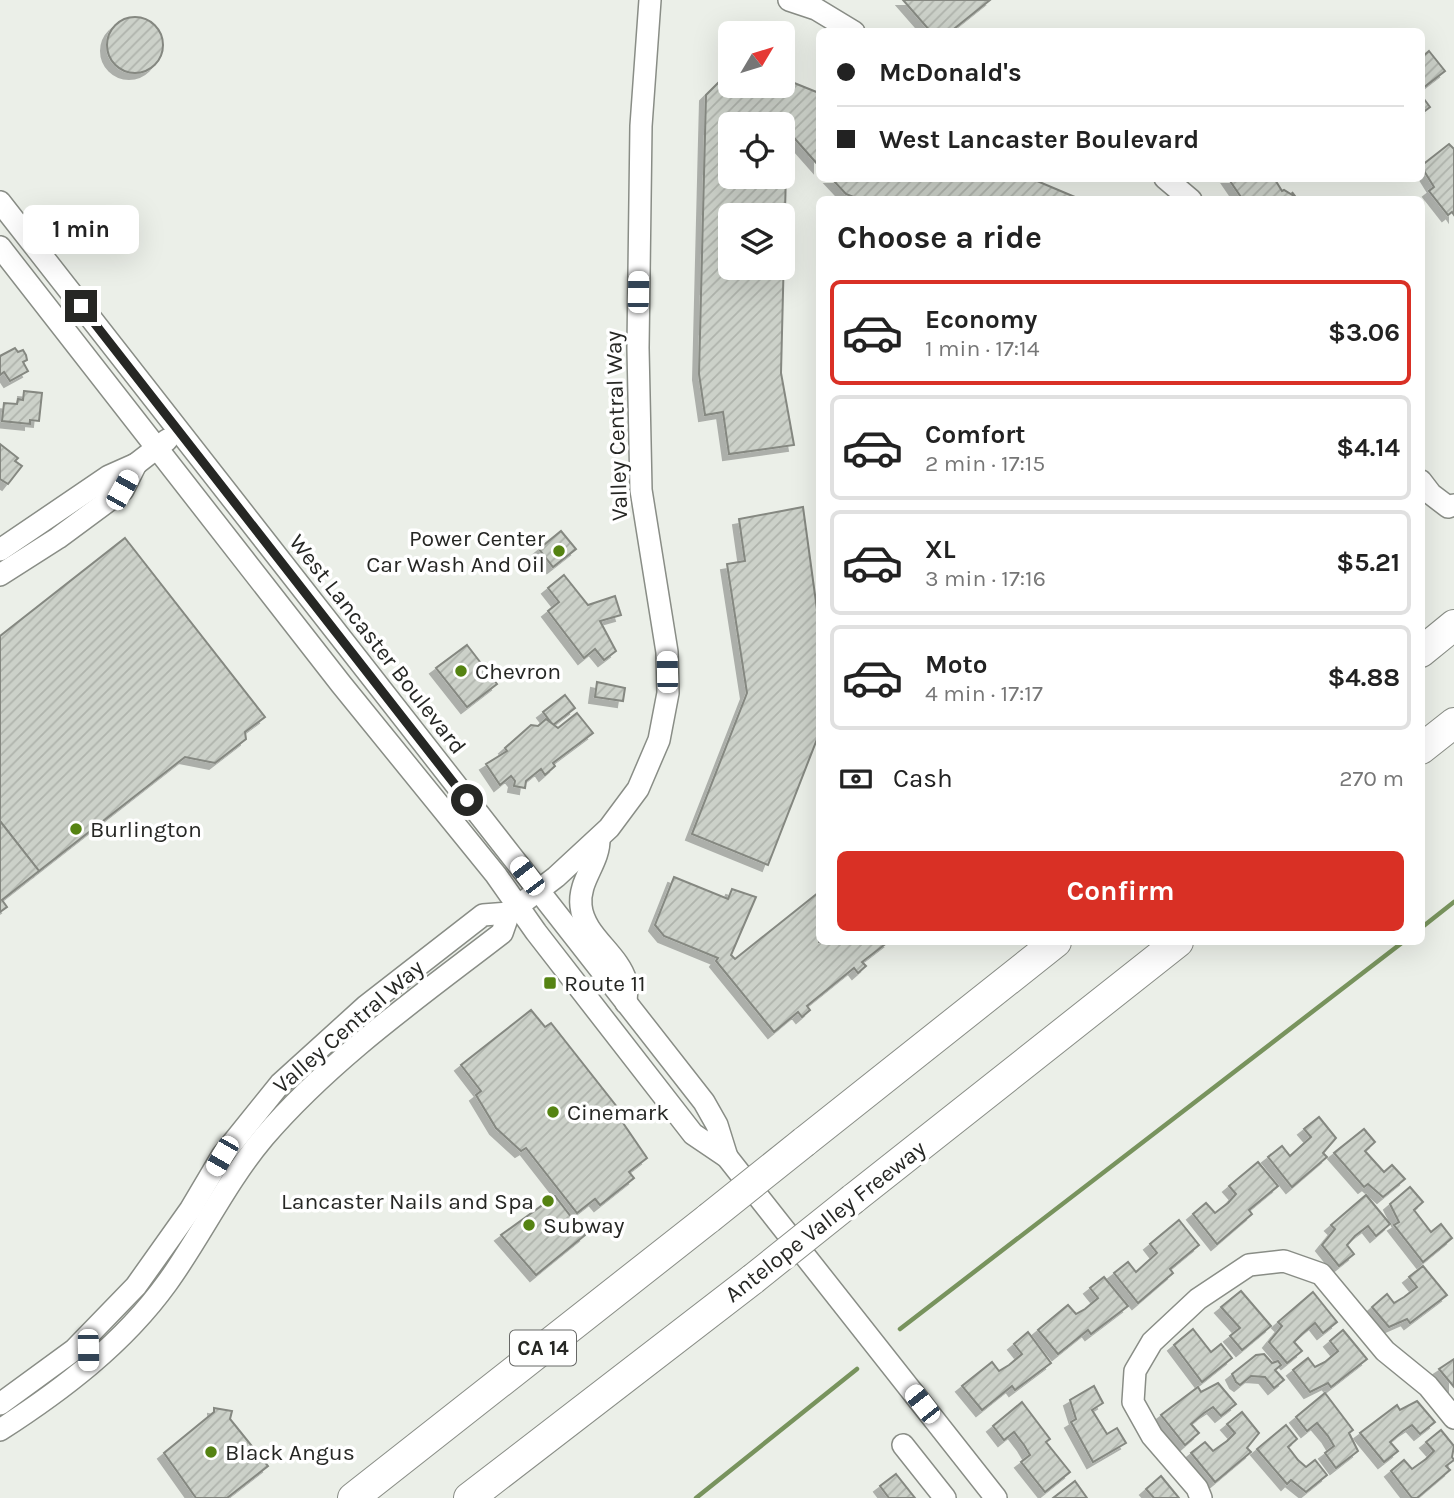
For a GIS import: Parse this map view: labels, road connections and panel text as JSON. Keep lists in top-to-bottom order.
{
  "streets": {
    "highway": ["Antelope Valley Freeway", "CA 14"],
    "street": ["Valley Central Way", "West Lancaster Boulevard"]
  },
  "crossings": [
    ["Valley Central Way", "West Lancaster Boulevard"]
  ],
  "places": {
    "other": [
      "Power Center Car Wash And Oil",
      "Chevron",
      "Burlington",
      "Cinemark",
      "Lancaster Nails and Spa",
      "Subway",
      "Black Angus"
    ],
    "transit": ["Route 11"]
  },
  "north": "top right",
  "page": {
    "banner": ["McDonald's", "West Lancaster Boulevard"],
    "heading": "Choose a ride",
    "bubble": "1 min",
    "list": [
      {
        "name": "Economy",
        "note": "1 min · 17:14",
        "value": "$3.06"
      },
      {
        "name": "Comfort",
        "note": "2 min · 17:15",
        "value": "$4.14"
      },
      {
        "name": "XL",
        "note": "3 min · 17:16",
        "value": "$5.21"
      },
      {
        "name": "Moto",
        "note": "4 min · 17:17",
        "value": "$4.88"
      }
    ],
    "pay": ["Cash", "270 m"],
    "buttons": "Confirm"
  }
}
